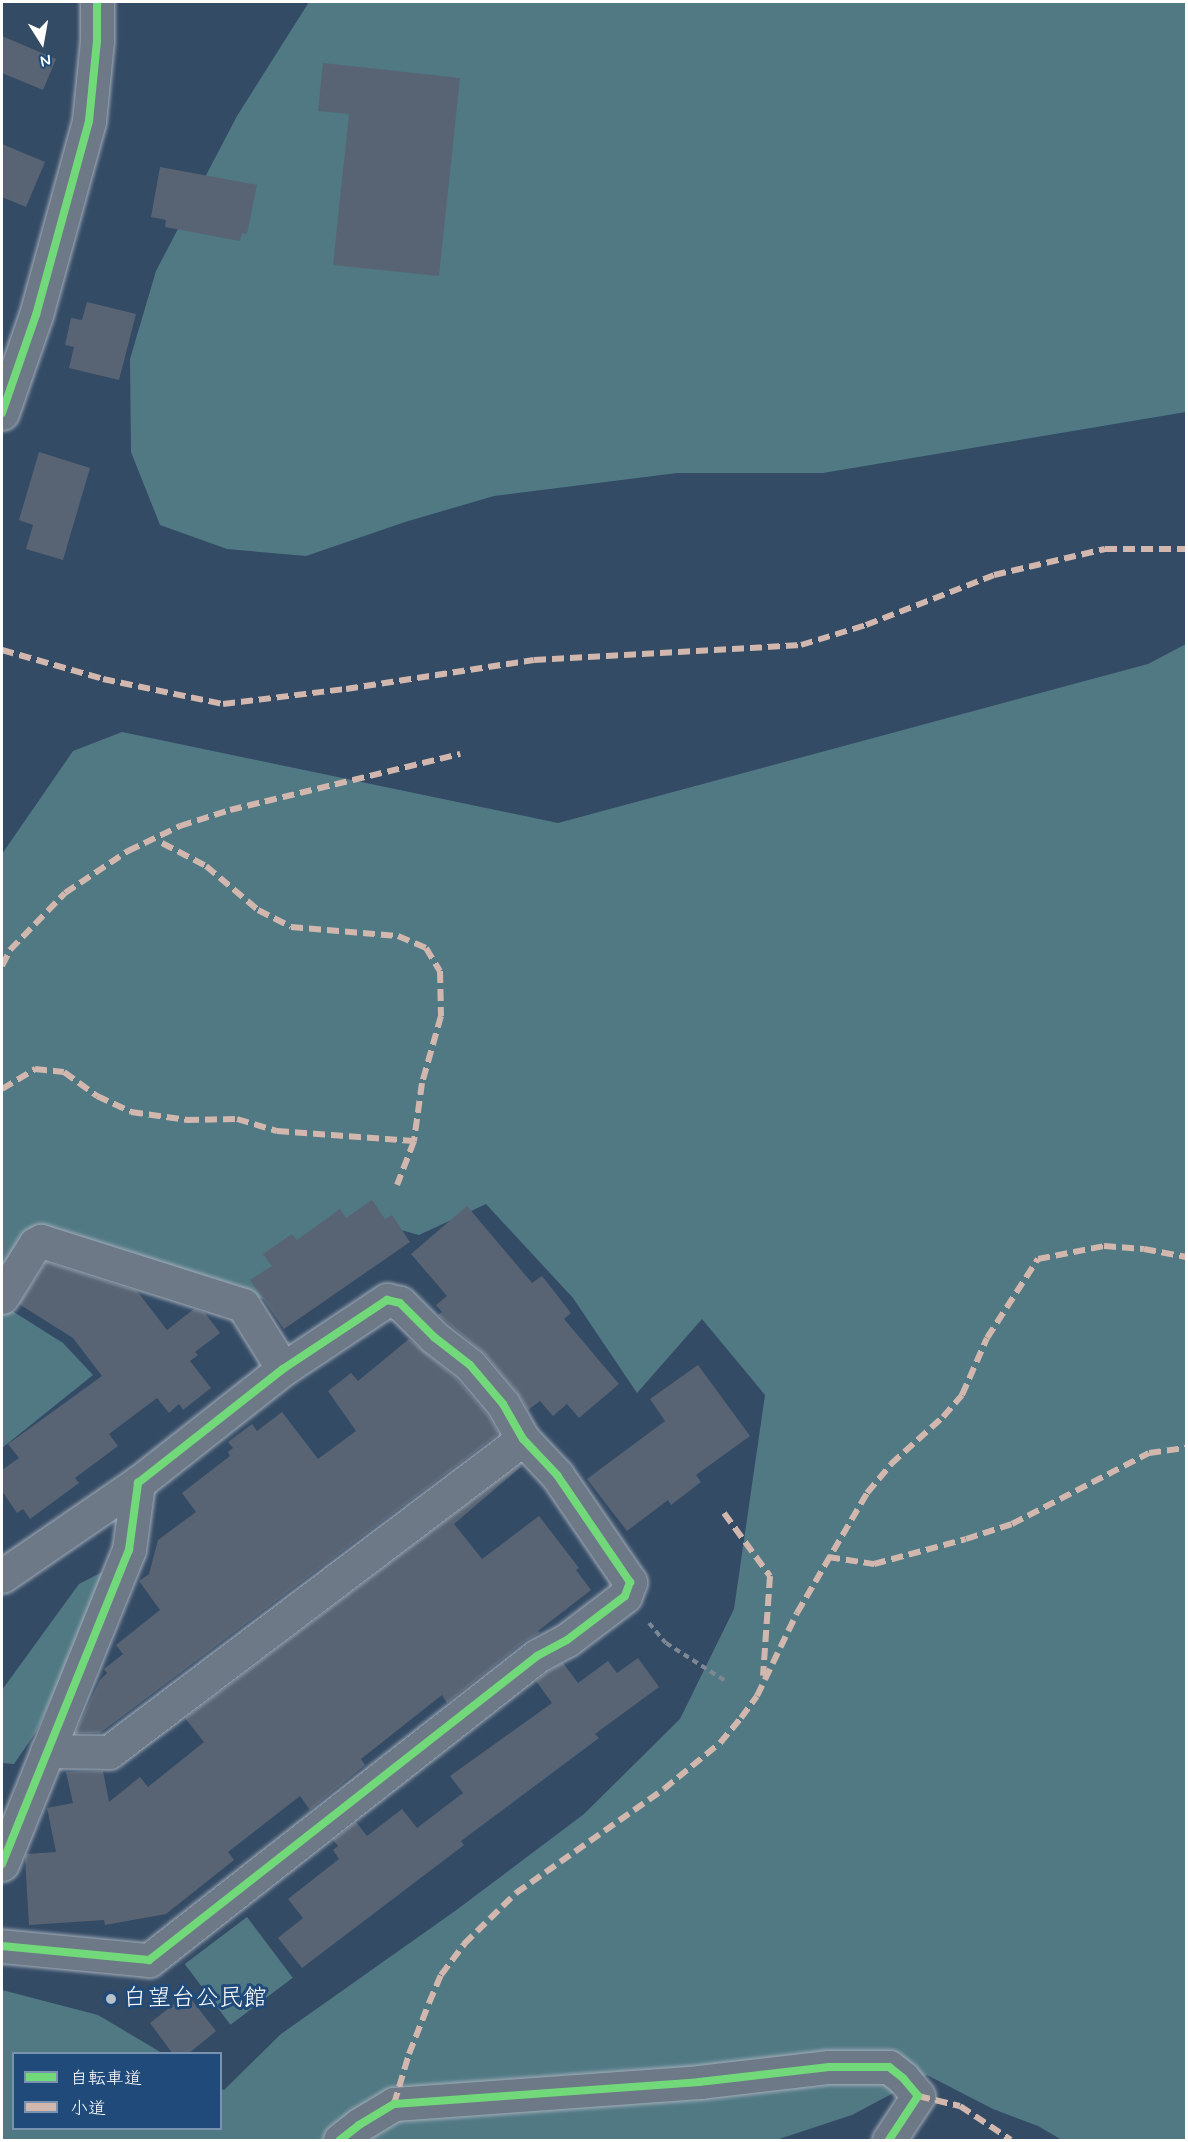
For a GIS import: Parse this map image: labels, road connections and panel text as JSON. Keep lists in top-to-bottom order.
{
  "places": ["白望台公民館"],
  "legend": ["自転車道", "小道"],
  "north": "bottom"
}
